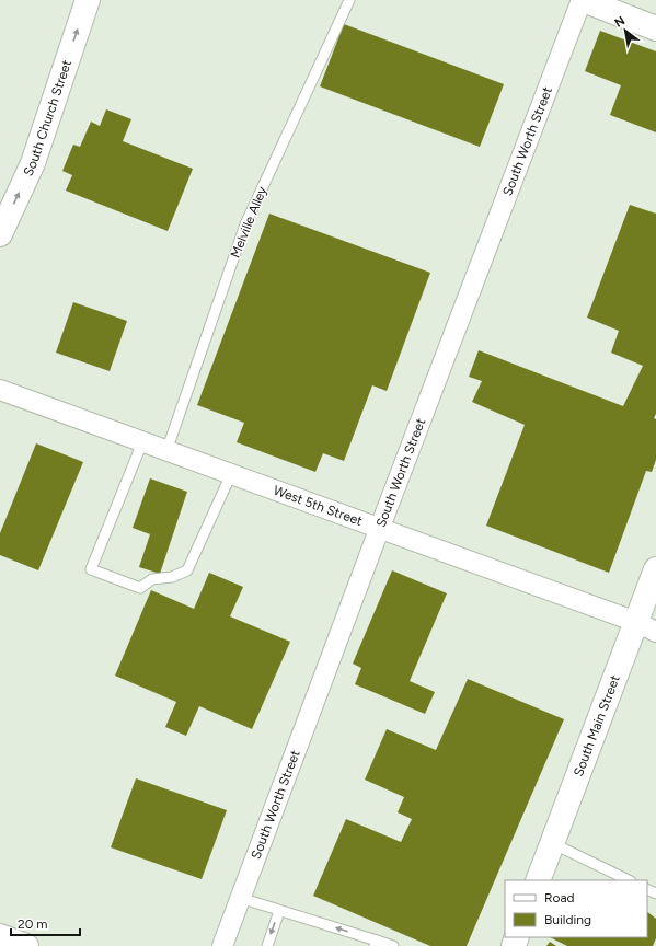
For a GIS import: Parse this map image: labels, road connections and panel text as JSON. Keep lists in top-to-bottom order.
{
  "streets": {
    "street": [
      "South Church Street",
      "South Worth Street",
      "West 5th Street",
      "South Main Street"
    ],
    "lane": ["Melville Alley"]
  },
  "crossings": [
    ["South Worth Street", "West 5th Street"],
    ["Melville Alley", "West 5th Street"],
    ["West 5th Street", "South Main Street"]
  ],
  "one_way": ["South Church Street"],
  "legend": ["Road", "Building"],
  "scale_bar": "20 m",
  "north": "top left"
}
